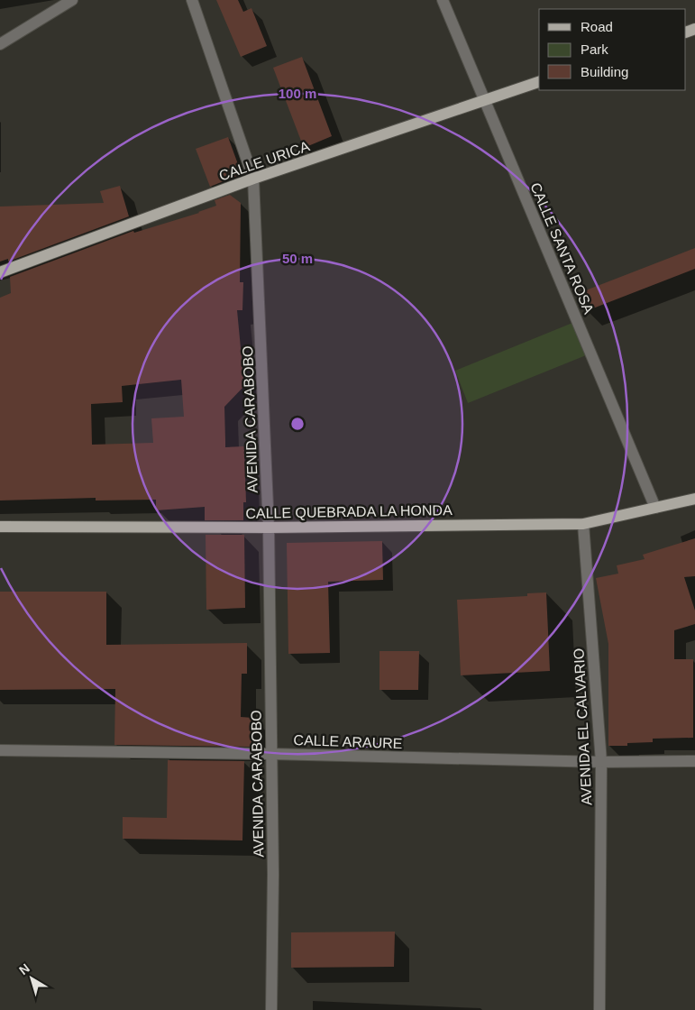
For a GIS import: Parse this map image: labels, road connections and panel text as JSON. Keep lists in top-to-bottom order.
{
  "streets": {
    "main road": ["CALLE URICA", "CALLE QUEBRADA LA HONDA"],
    "street": [
      "CALLE SANTA ROSA",
      "AVENIDA CARABOBO",
      "AVENIDA EL CALVARIO",
      "CALLE ARAURE"
    ]
  },
  "crossings": [
    ["CALLE URICA", "CALLE SANTA ROSA"],
    ["CALLE URICA", "AVENIDA CARABOBO"],
    ["CALLE SANTA ROSA", "CALLE QUEBRADA LA HONDA"],
    ["AVENIDA CARABOBO", "CALLE QUEBRADA LA HONDA"],
    ["AVENIDA CARABOBO", "CALLE ARAURE"],
    ["CALLE QUEBRADA LA HONDA", "AVENIDA EL CALVARIO"],
    ["AVENIDA EL CALVARIO", "CALLE ARAURE"]
  ],
  "legend": ["Road", "Park", "Building"],
  "north": "top left",
  "rings": ["100 m", "50 m"]
}
